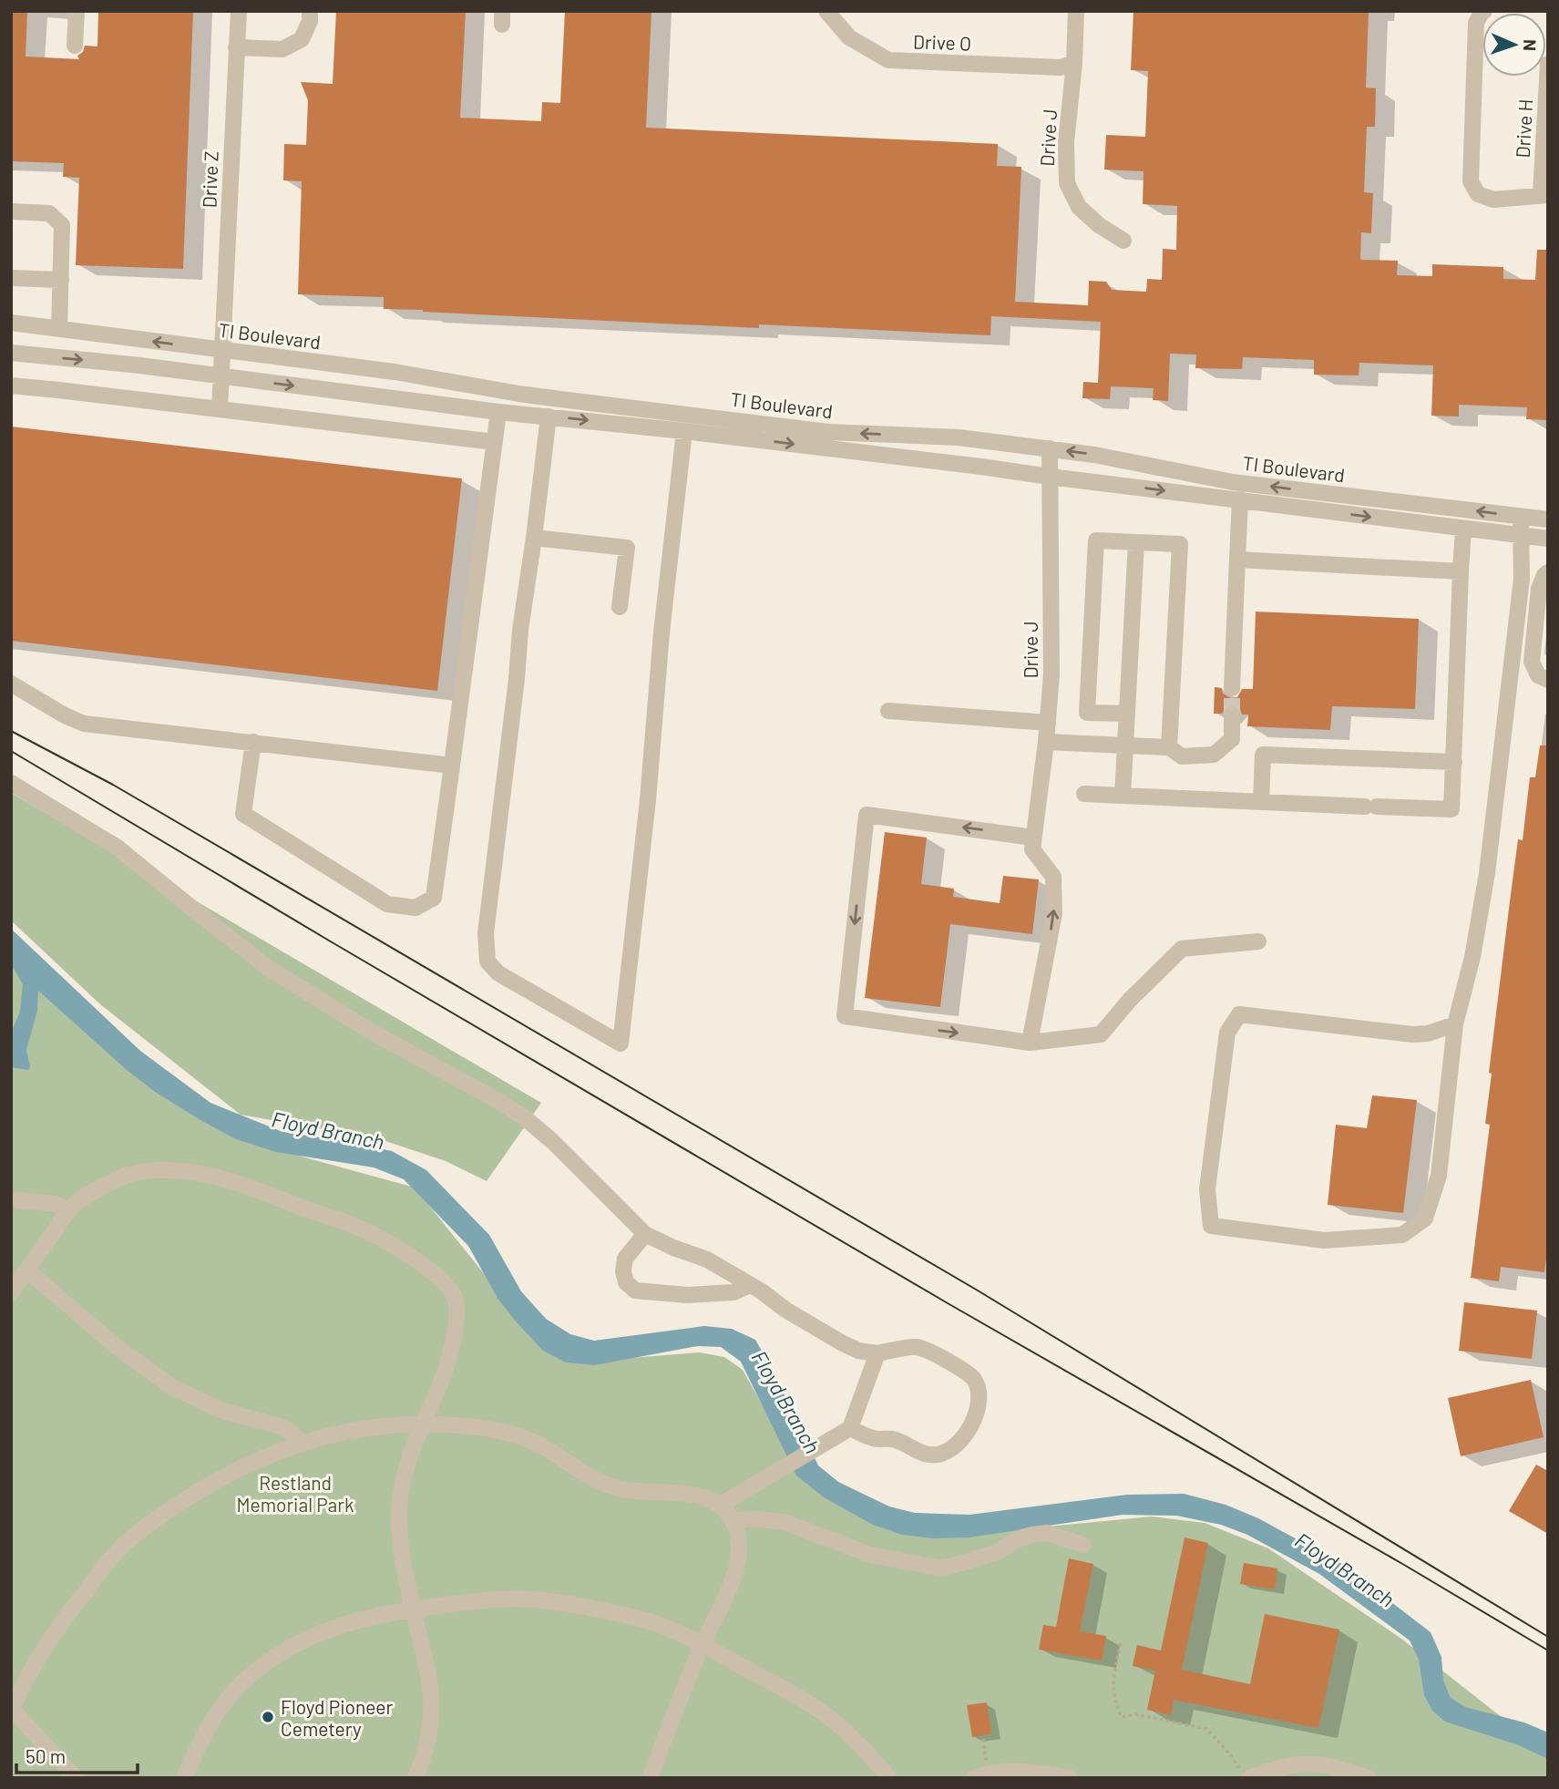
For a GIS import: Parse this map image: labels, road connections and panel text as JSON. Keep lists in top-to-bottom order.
{
  "streets": {
    "street": [
      "Drive O",
      "Drive H",
      "Drive J",
      "Drive Z",
      "TI Boulevard"
    ]
  },
  "crossings": [
    ["Drive O", "Drive J"],
    ["Drive J", "TI Boulevard"],
    ["Drive Z", "TI Boulevard"]
  ],
  "water": ["Floyd Branch"],
  "parks": ["Restland Memorial Park"],
  "places": ["Floyd Pioneer Cemetery"],
  "scale_bar": "50 m",
  "north": "right"
}
